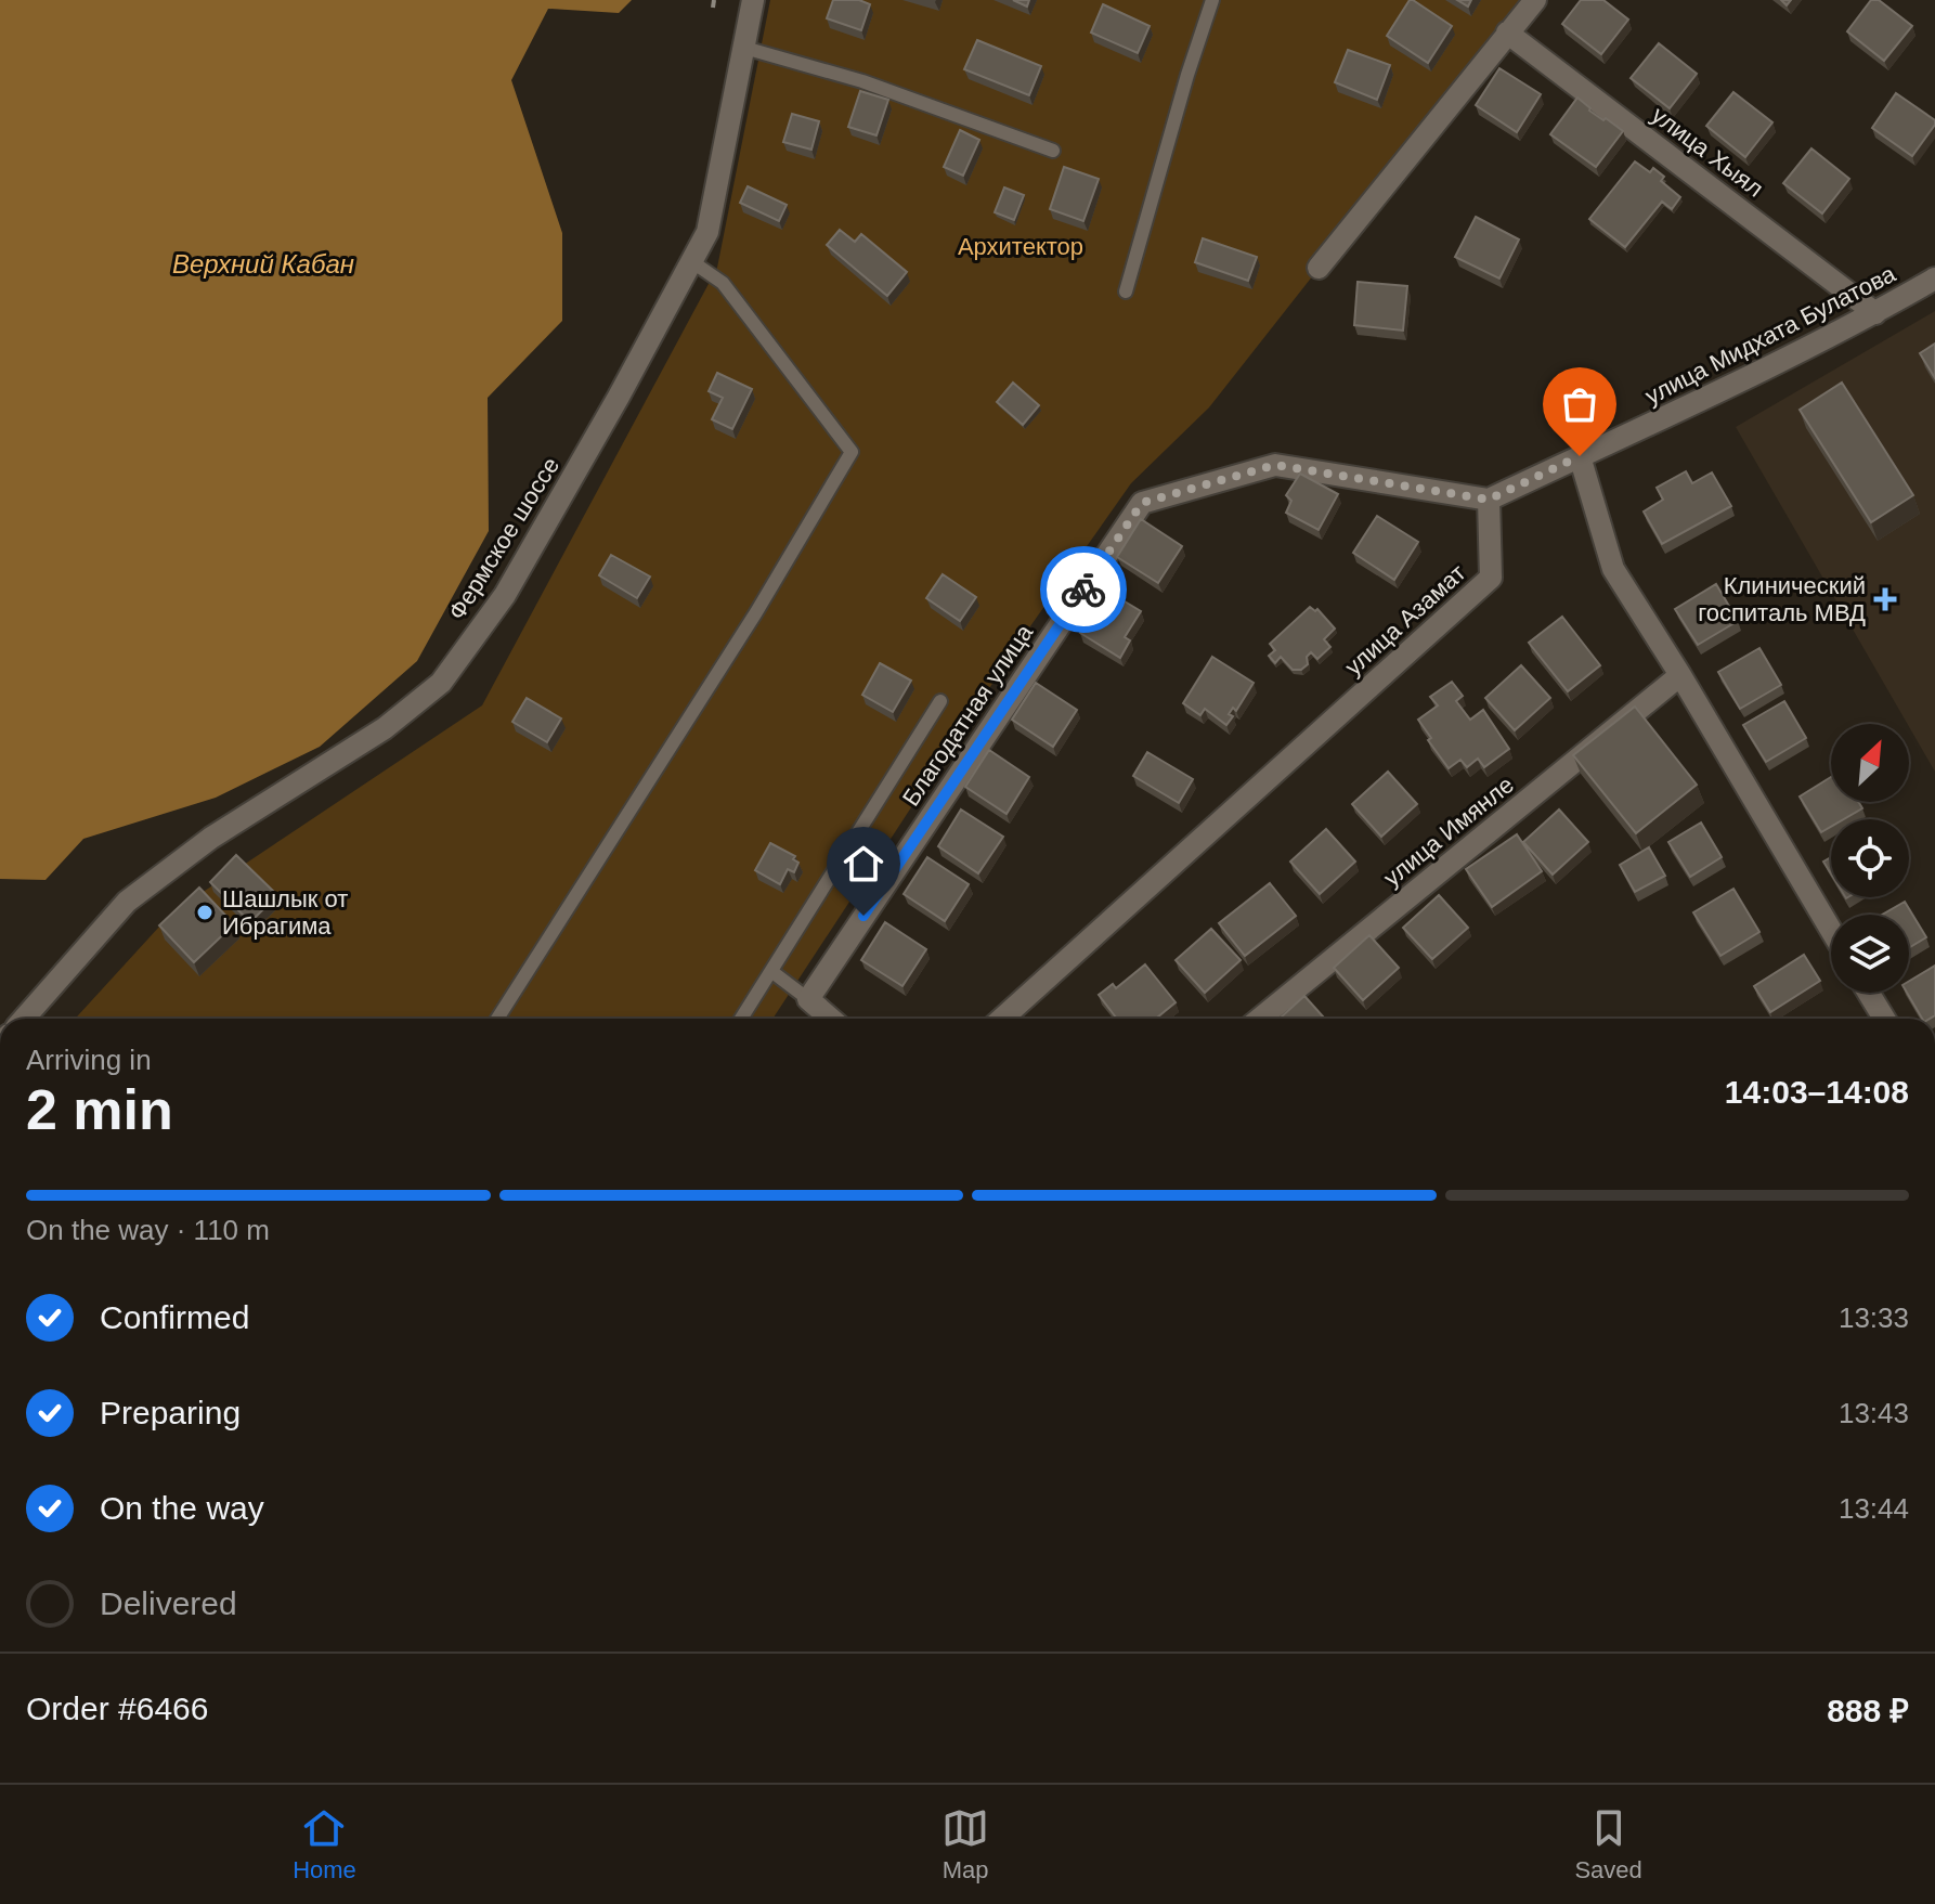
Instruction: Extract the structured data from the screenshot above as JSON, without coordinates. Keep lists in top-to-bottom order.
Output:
{
  "streets": {
    "street": [
      "улица Хыял",
      "улица Мидхата Булатова",
      "Фермское шоссе",
      "улица Азамат",
      "Благодатная улица",
      "улица Имянле"
    ]
  },
  "crossings": [
    ["улица Хыял", "улица Мидхата Булатова"],
    ["улица Азамат", "Благодатная улица"]
  ],
  "water": ["Верхний Кабан"],
  "parks": ["Архитектор"],
  "places": {
    "health": ["Клинический госпиталь МВД"],
    "other": ["Шашлык от Ибрагима"]
  },
  "north": "top right",
  "page": {
    "heading": ["2 min", "Arriving in", "14:03–14:08"],
    "panel": ["Order #6466", "888 ₽"],
    "bar": "On the way · 110 m",
    "list": [
      ["Confirmed", "13:33"],
      ["Preparing", "13:43"],
      ["On the way", "13:44"],
      "Delivered"
    ],
    "tabs": ["Home", "Map", "Saved"]
  }
}
